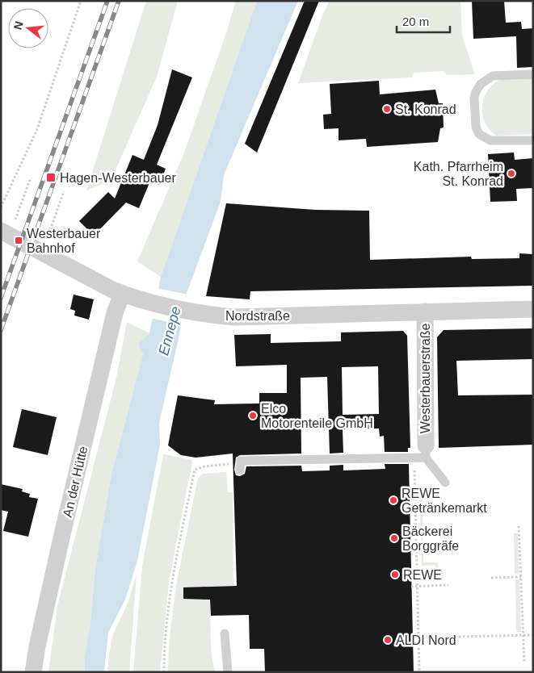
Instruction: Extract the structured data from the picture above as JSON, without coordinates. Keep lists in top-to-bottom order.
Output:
{
  "streets": {
    "street": ["Nordstraße", "Westerbauerstraße", "An der Hütte"]
  },
  "crossings": [
    ["Nordstraße", "Westerbauerstraße"],
    ["Nordstraße", "An der Hütte"]
  ],
  "water": ["Ennepe"],
  "places": {
    "other": [
      "St. Konrad",
      "Kath. Pfarrheim St. Konrad",
      "Elco Motorenteile GmbH",
      "REWE Getränkemarkt",
      "Bäckerei Borggräfe",
      "REWE",
      "ALDI Nord"
    ],
    "transit": ["Hagen-Westerbauer", "Westerbauer Bahnhof"]
  },
  "scale_bar": "20 m",
  "north": "left"
}
